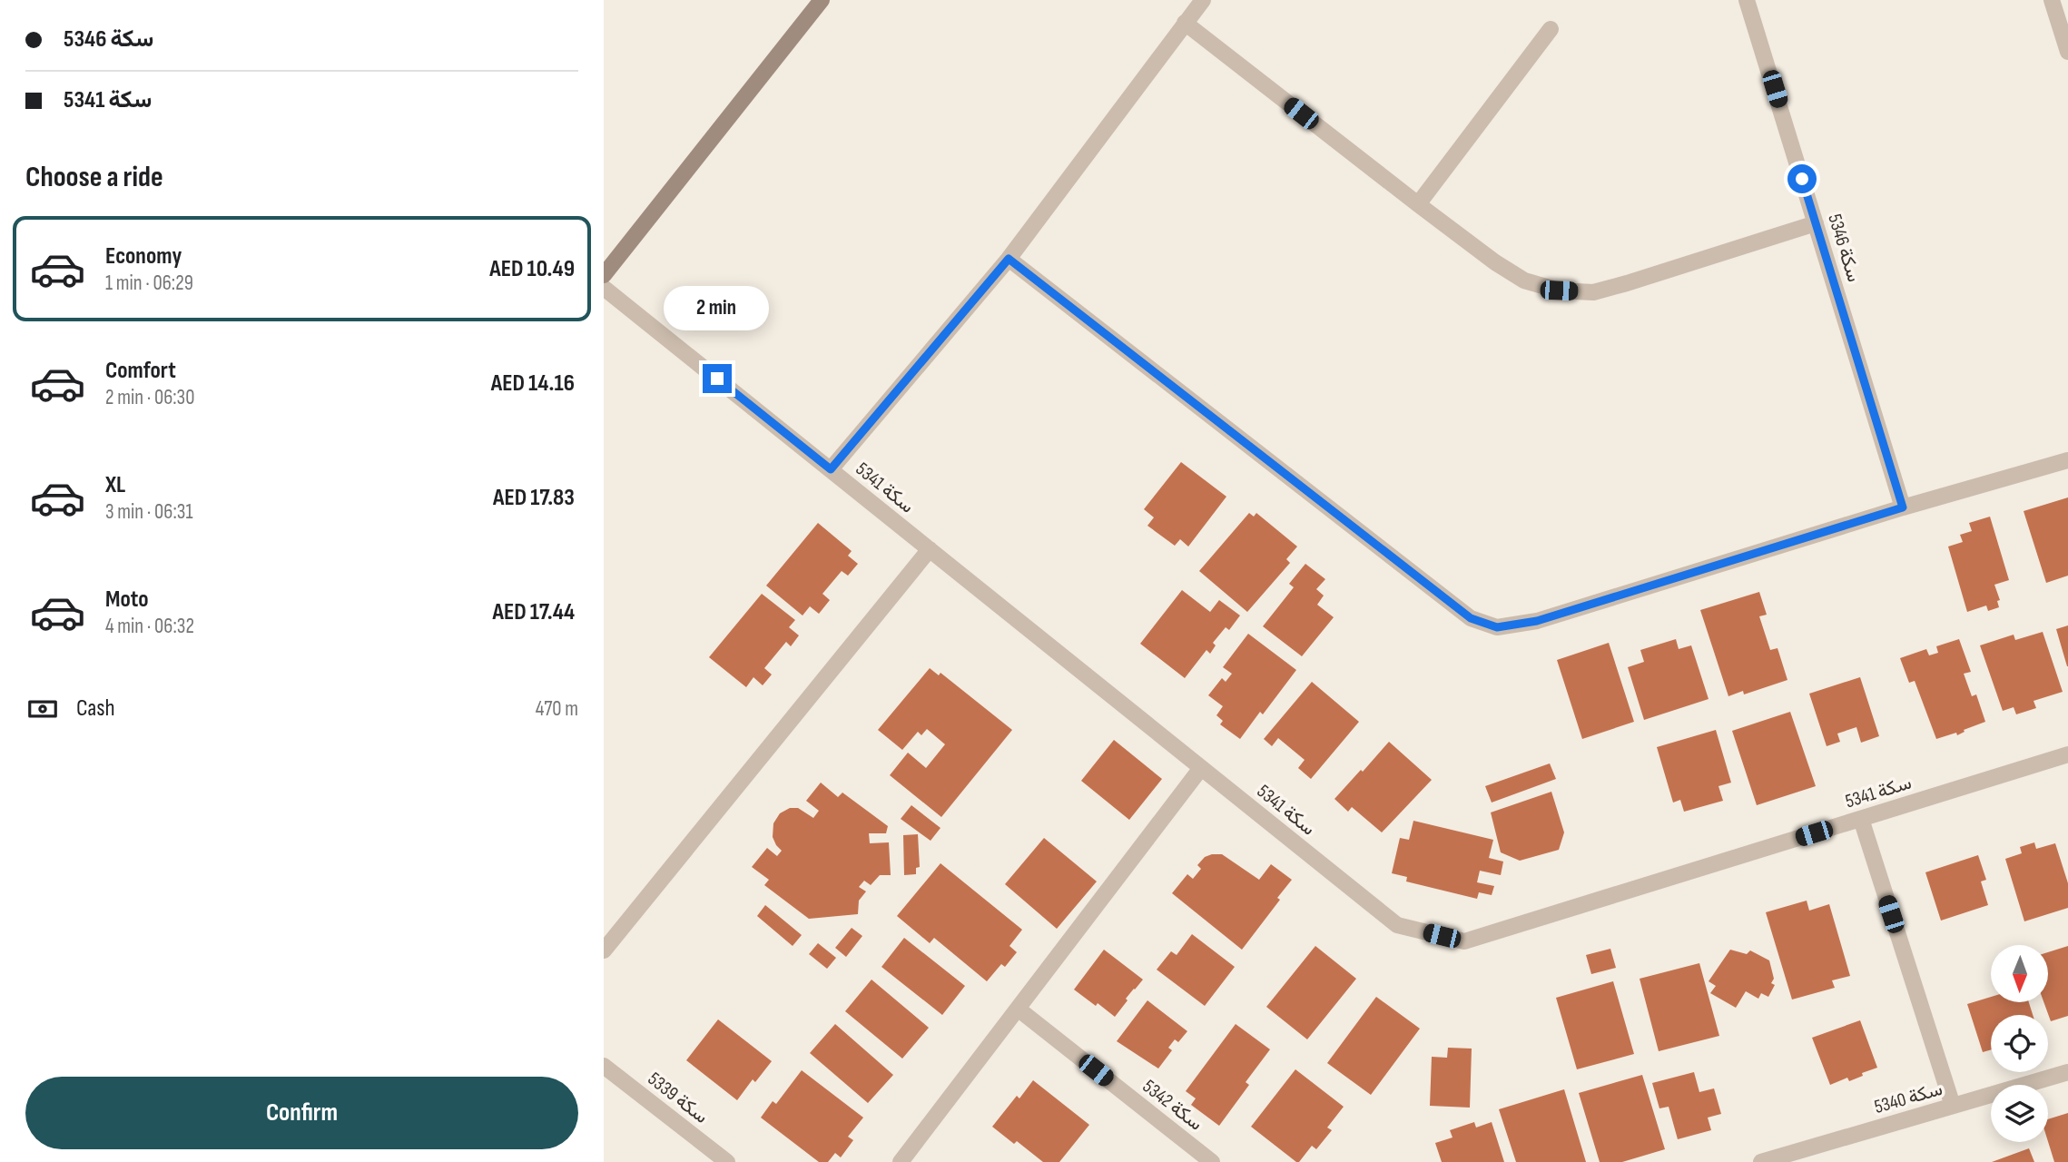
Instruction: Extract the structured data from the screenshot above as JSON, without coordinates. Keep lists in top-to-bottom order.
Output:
{
  "streets": {
    "street": [
      "سكة 5346",
      "سكة 5341",
      "سكة 5339",
      "سكة 5340",
      "سكة 5342"
    ]
  },
  "north": "bottom",
  "page": {
    "banner": ["سكة 5346", "سكة 5341"],
    "heading": "Choose a ride",
    "list": [
      {
        "name": "Economy",
        "note": "1 min · 06:29",
        "value": "AED 10.49"
      },
      {
        "name": "Comfort",
        "note": "2 min · 06:30",
        "value": "AED 14.16"
      },
      {
        "name": "XL",
        "note": "3 min · 06:31",
        "value": "AED 17.83"
      },
      {
        "name": "Moto",
        "note": "4 min · 06:32",
        "value": "AED 17.44"
      }
    ],
    "bubble": "2 min",
    "pay": ["Cash", "470 m"],
    "buttons": "Confirm"
  }
}
